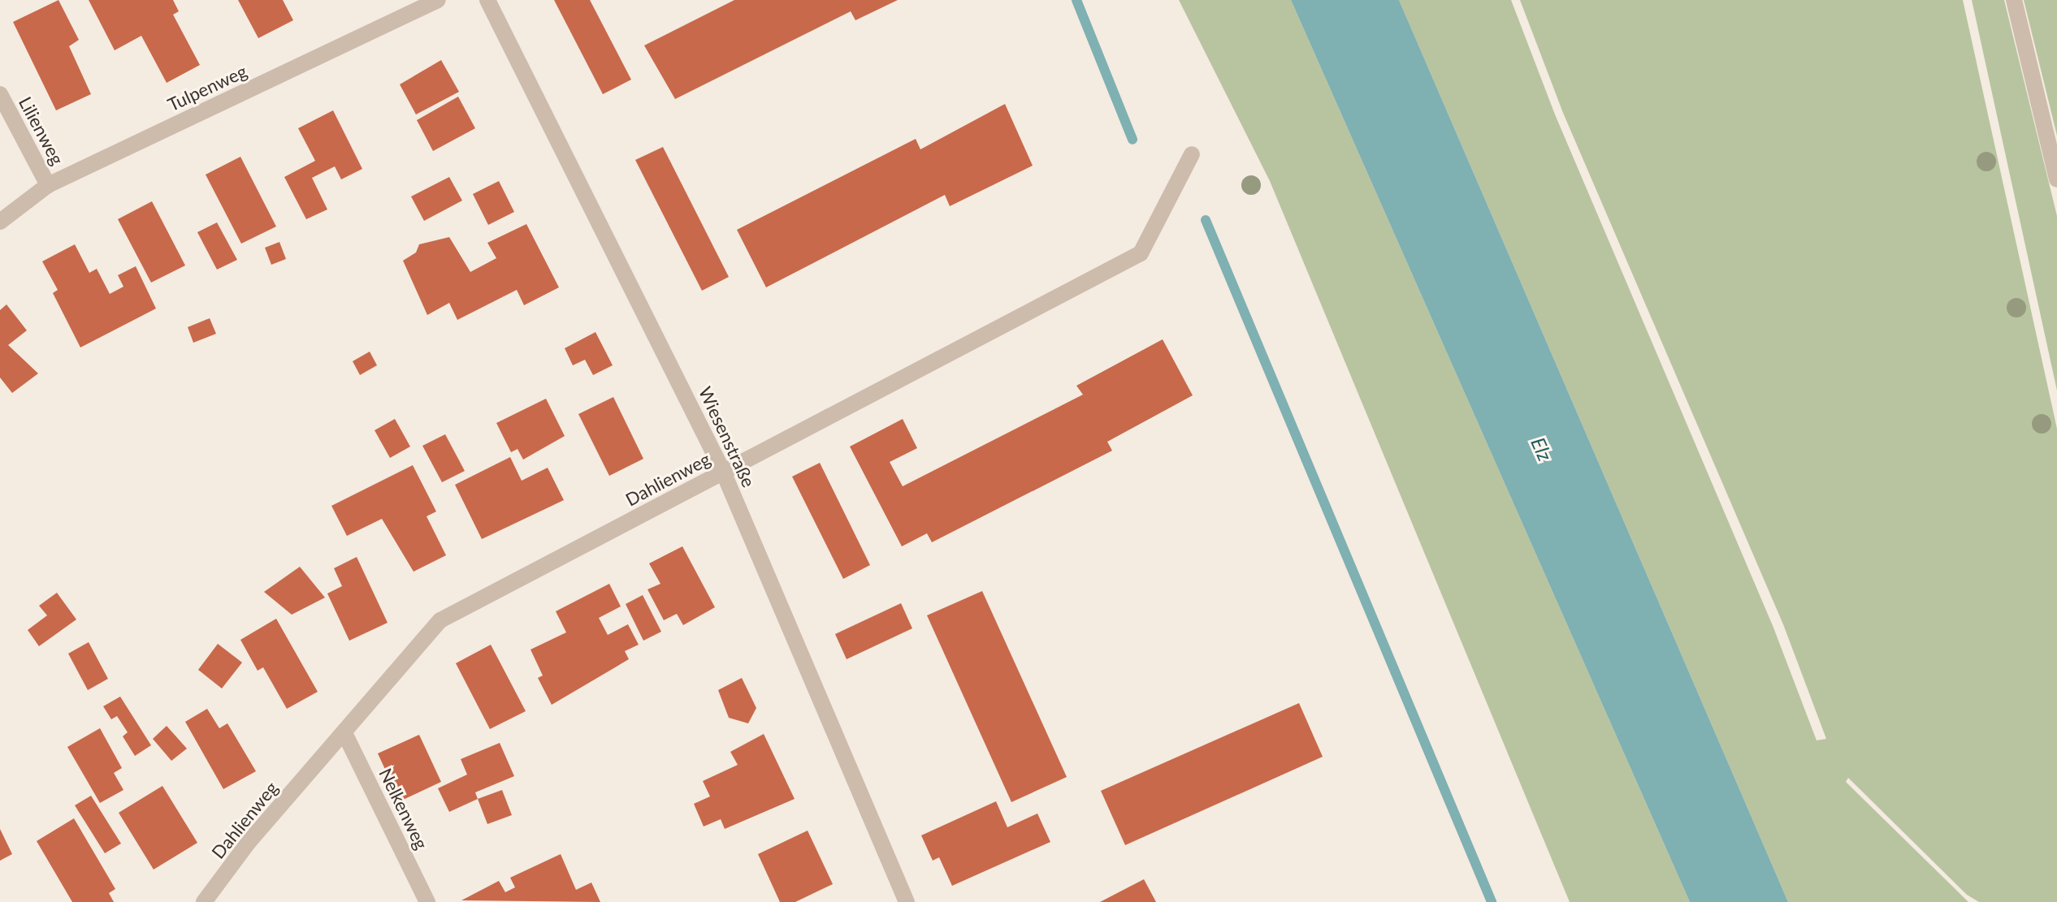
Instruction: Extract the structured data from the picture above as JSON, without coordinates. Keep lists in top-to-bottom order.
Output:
{
  "streets": {
    "street": [
      "Tulpenweg",
      "Lilienweg",
      "Wiesenstraße",
      "Dahlienweg",
      "Nelkenweg"
    ]
  },
  "crossings": [
    ["Tulpenweg", "Lilienweg"],
    ["Wiesenstraße", "Dahlienweg"],
    ["Dahlienweg", "Nelkenweg"]
  ],
  "water": ["Elz"]
}
